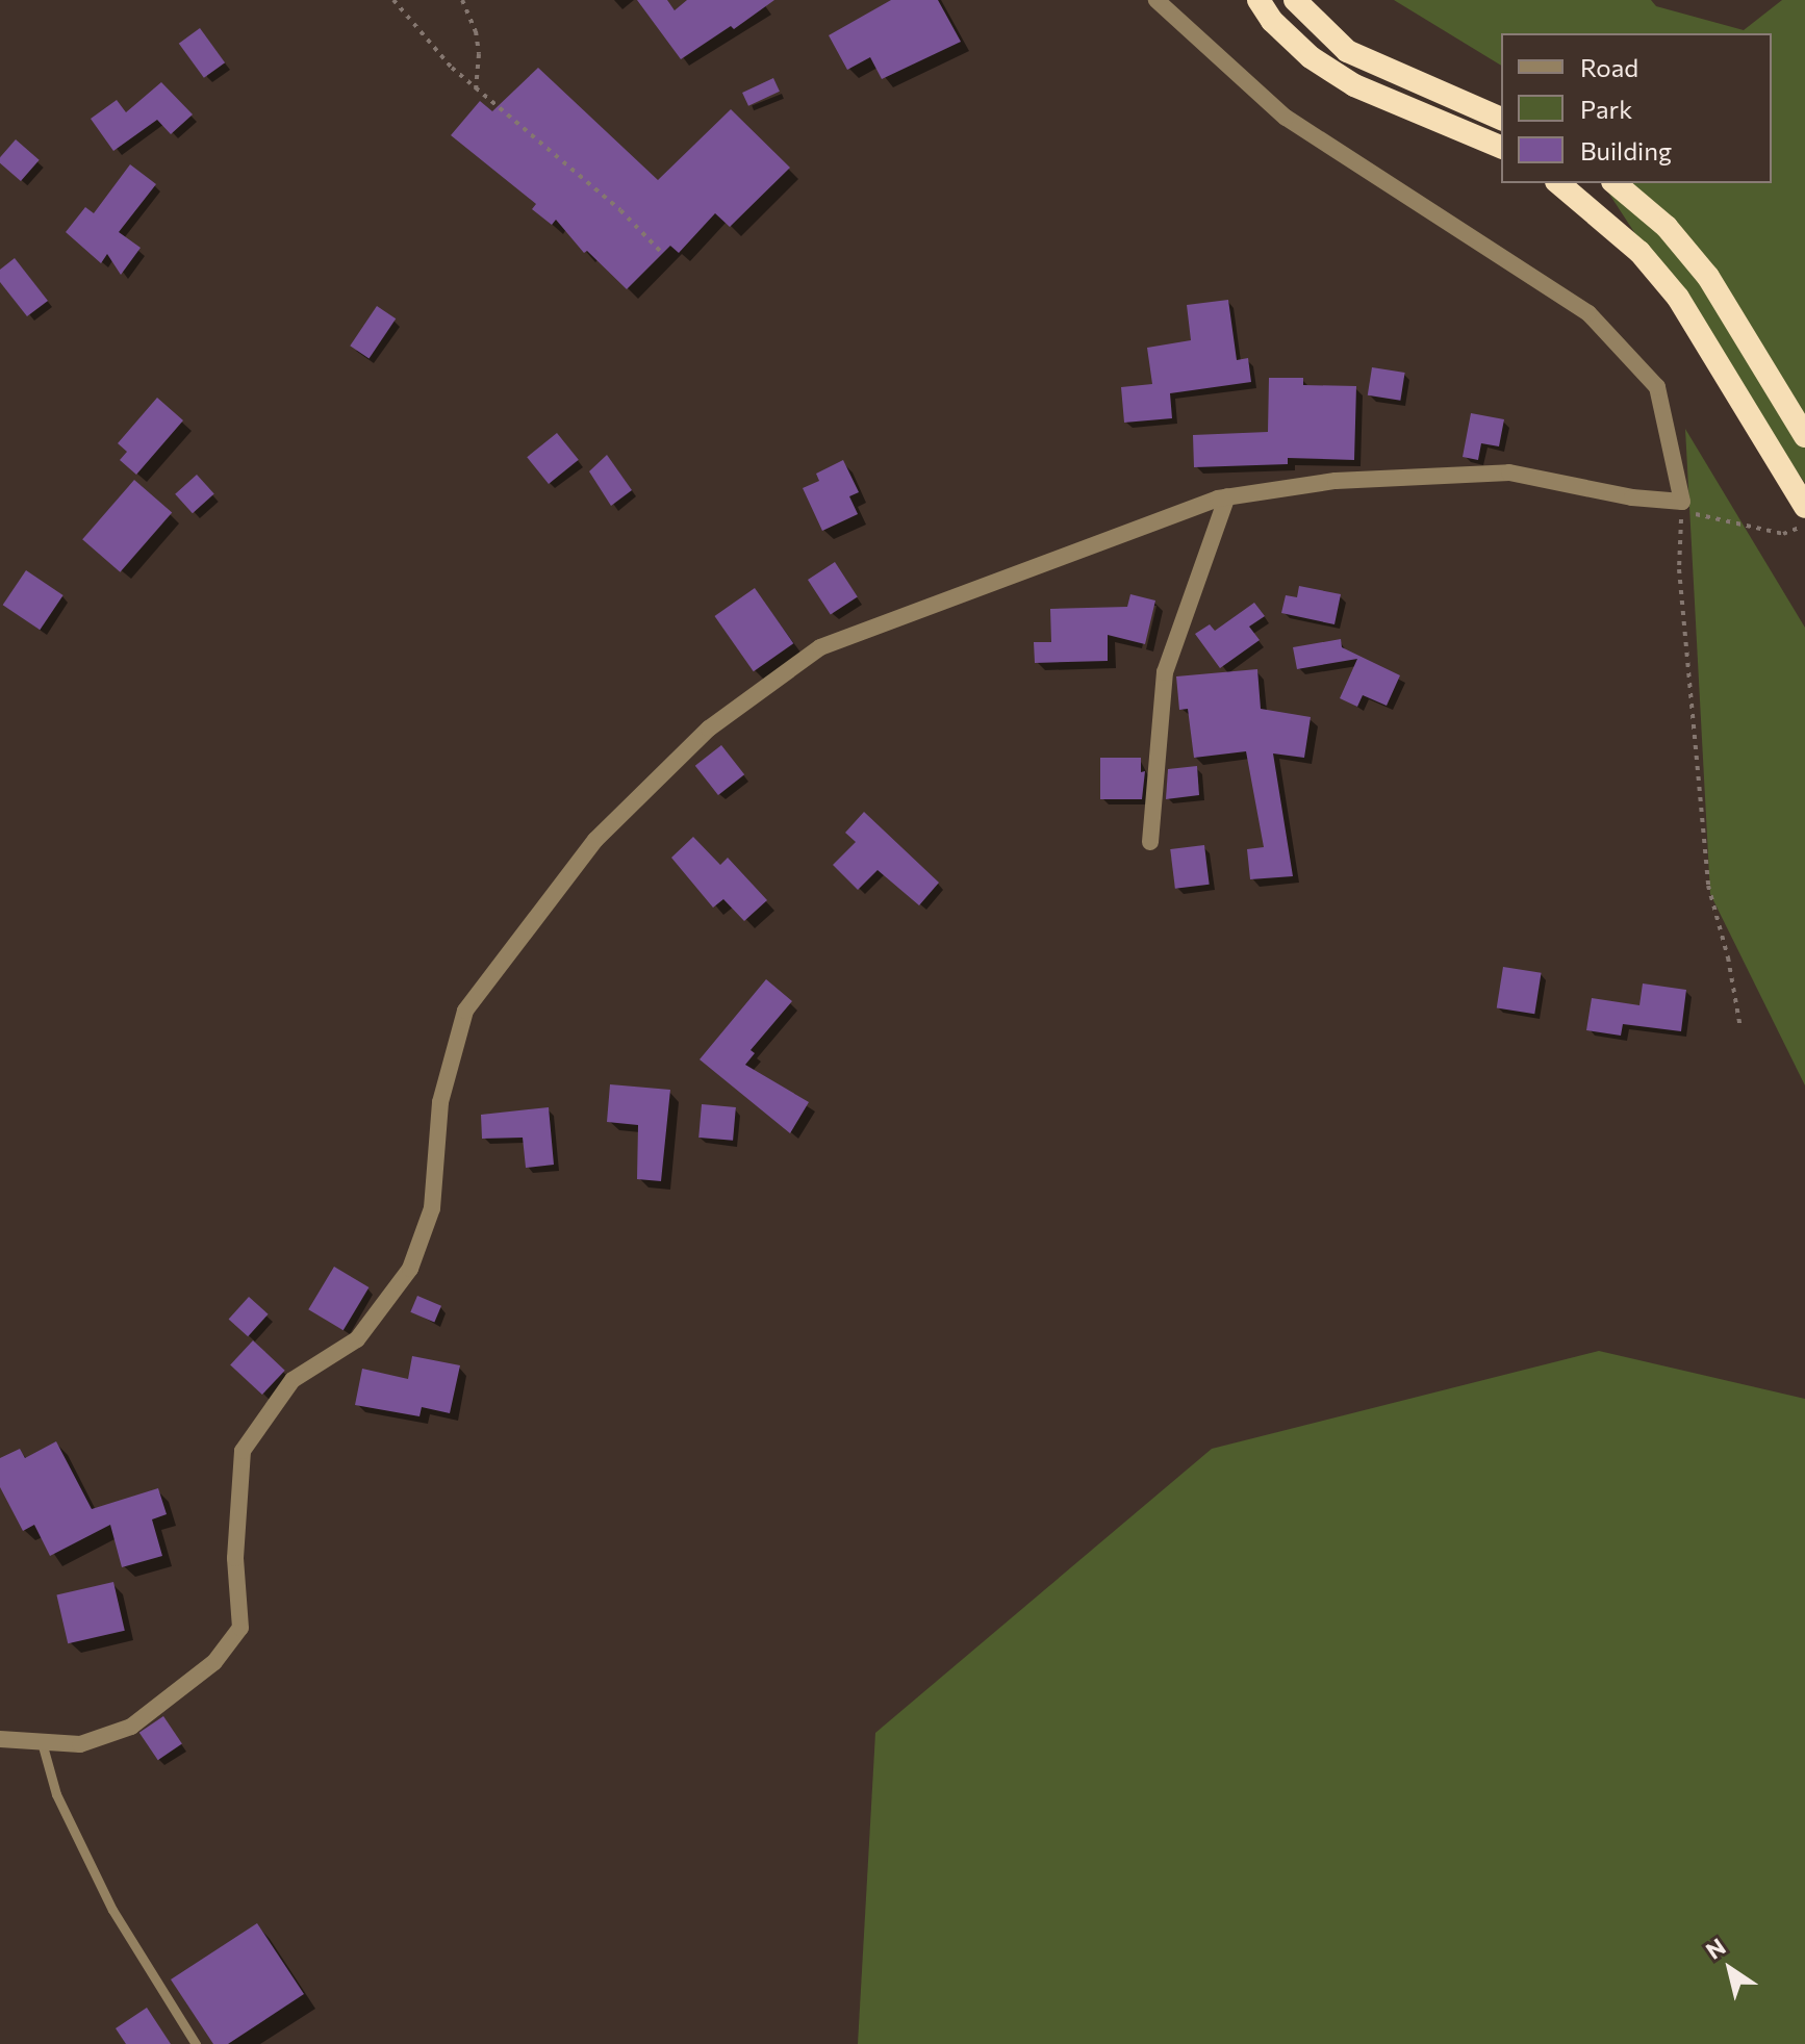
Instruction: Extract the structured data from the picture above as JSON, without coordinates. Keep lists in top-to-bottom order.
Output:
{
  "legend": ["Road", "Park", "Building"],
  "north": "top left"
}
